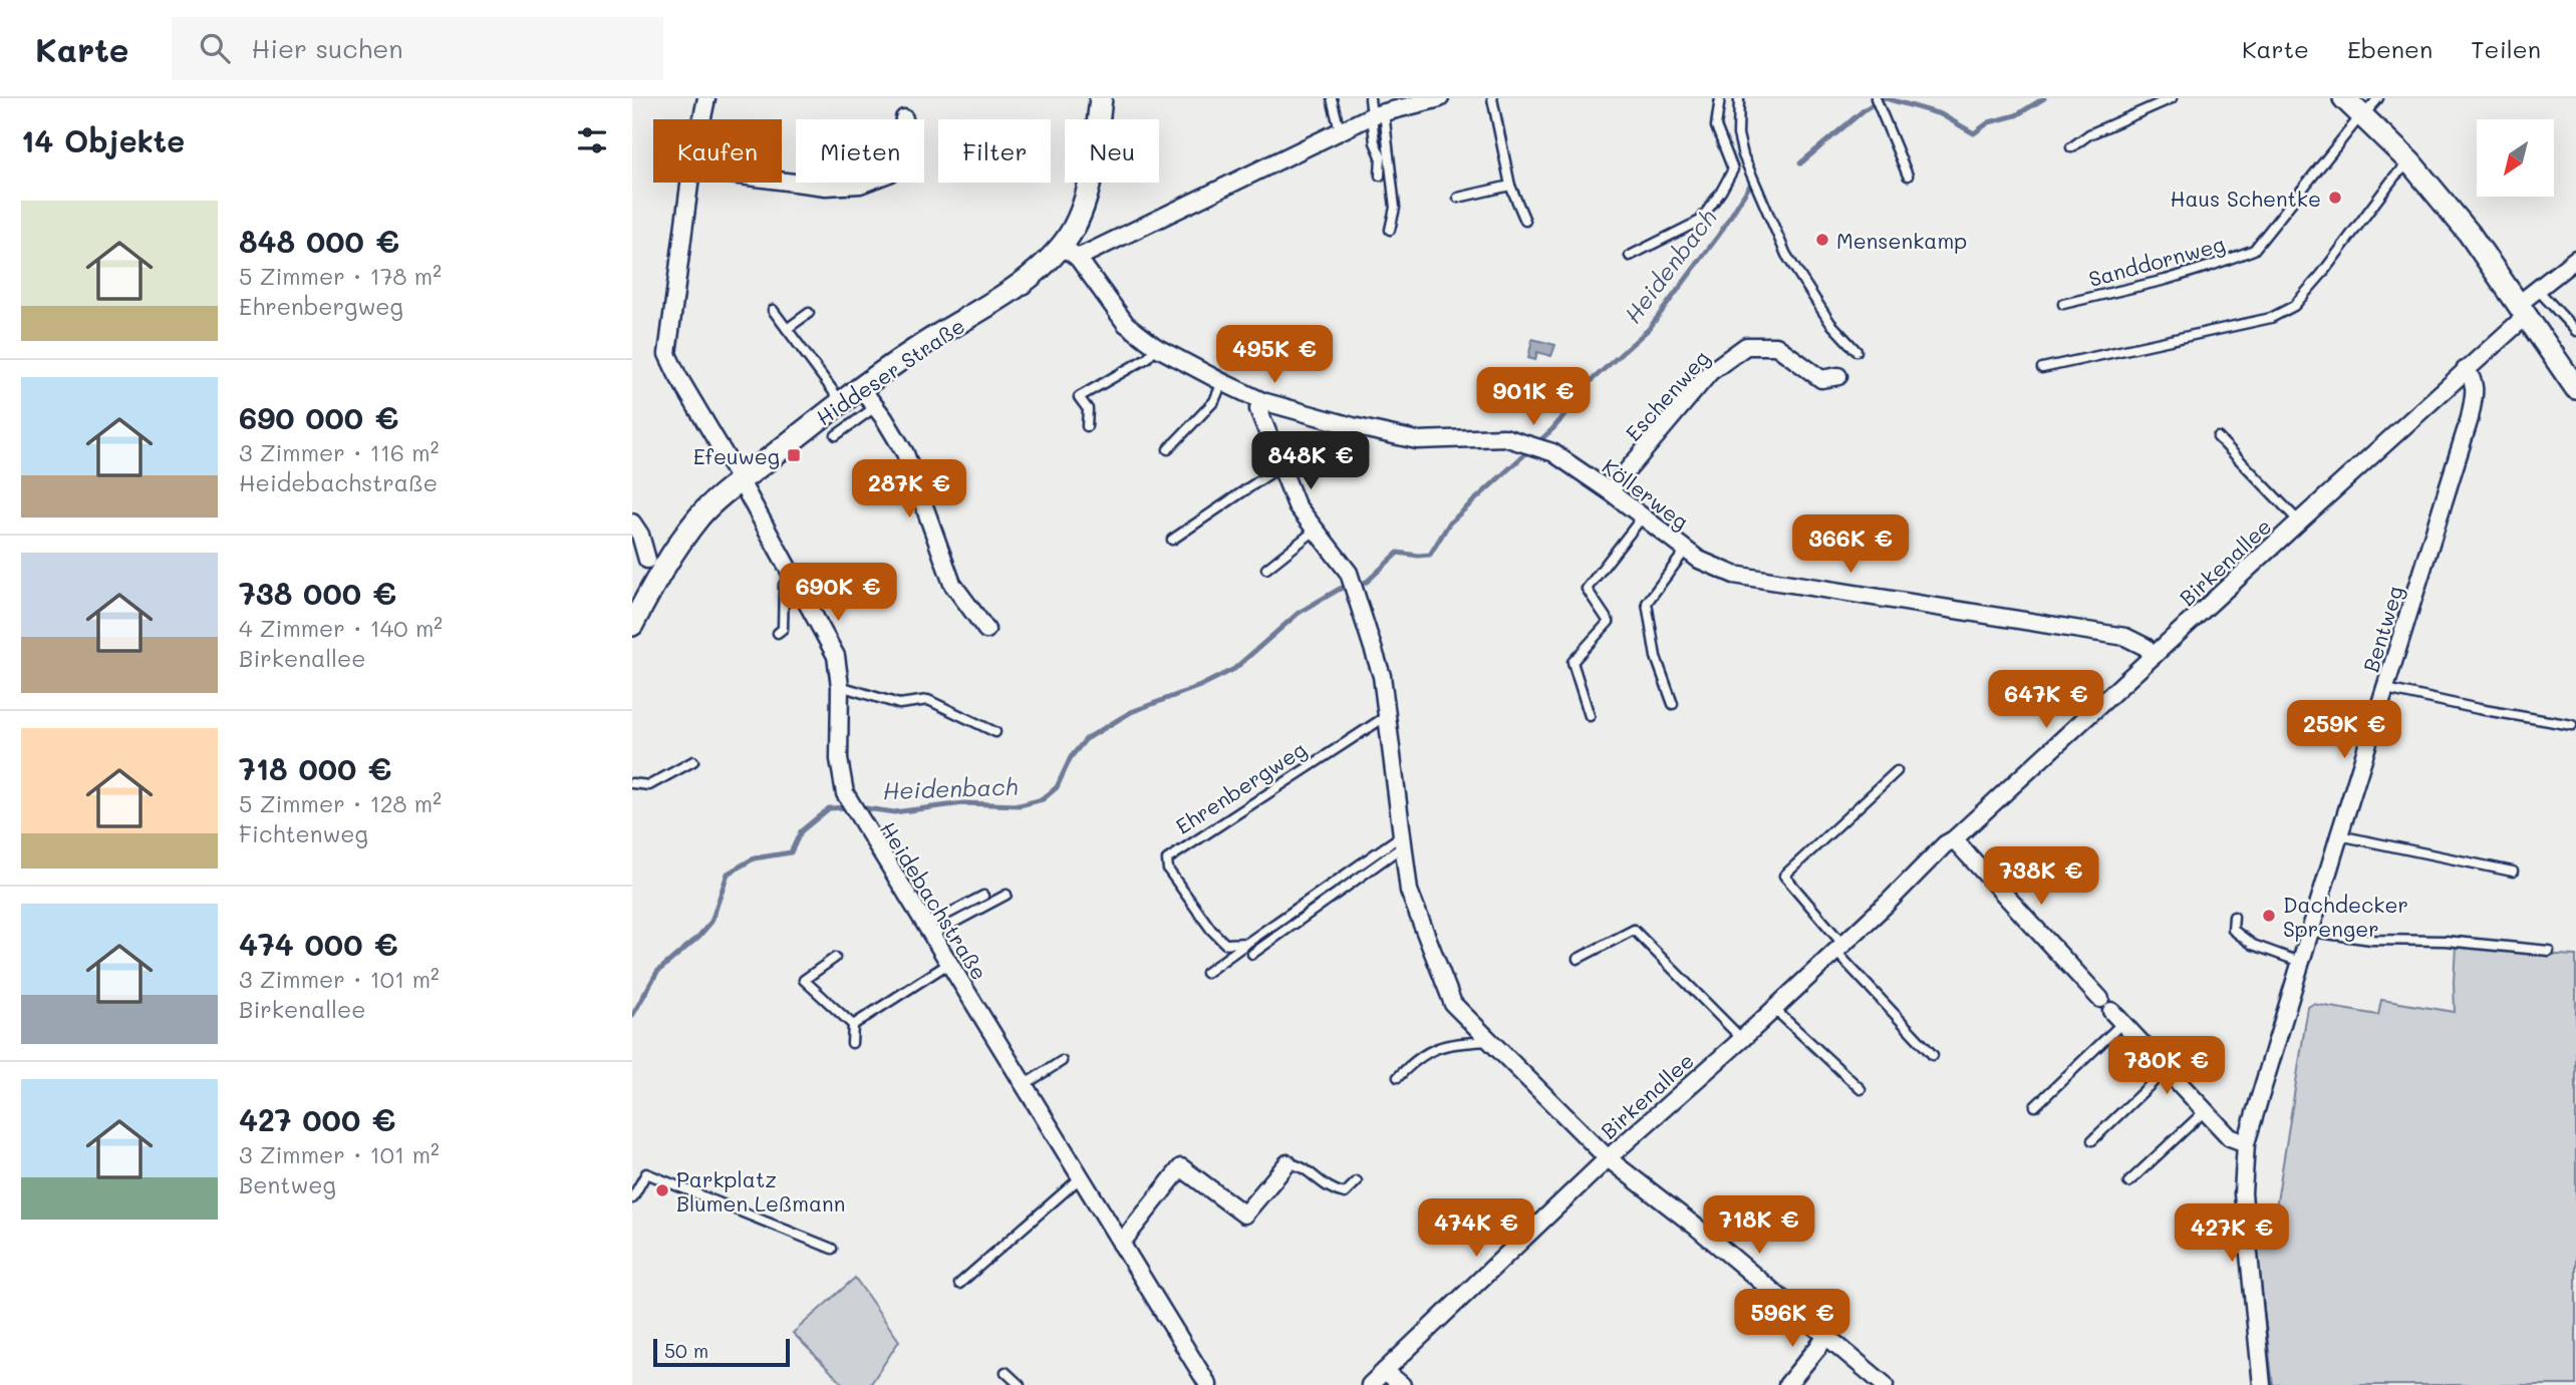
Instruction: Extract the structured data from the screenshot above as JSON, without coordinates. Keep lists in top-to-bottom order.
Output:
{
  "streets": {
    "main road": ["Hiddeser Straße"],
    "street": [
      "Eschenweg",
      "Köllerweg",
      "Birkenallee",
      "Bentweg",
      "Heidebachstraße"
    ],
    "lane": ["Sanddornweg", "Ehrenbergweg"]
  },
  "crossings": [
    ["Hiddeser Straße", "Köllerweg"],
    ["Hiddeser Straße", "Heidebachstraße"],
    ["Eschenweg", "Köllerweg"],
    ["Köllerweg", "Birkenallee"],
    ["Birkenallee", "Bentweg"]
  ],
  "water": ["Heidenbach"],
  "places": {
    "other": [
      "Haus Schentke",
      "Mensenkamp",
      "Dachdecker Sprenger",
      "Parkplatz Blumen Leßmann"
    ],
    "transit": ["Efeuweg"]
  },
  "scale_bar": "50 m",
  "north": "bottom left",
  "page": {
    "header": "Karte",
    "search": "Hier suchen",
    "nav": ["Karte", "Ebenen", "Teilen"],
    "heading": "14 Objekte",
    "chip": [
      "Kaufen",
      "Mieten",
      "Filter",
      "Neu"
    ],
    "list": [
      {
        "name": "848 000 €",
        "note": "5 Zimmer · 178 m² · Ehrenbergweg"
      },
      {
        "name": "690 000 €",
        "note": "3 Zimmer · 116 m² · Heidebachstraße"
      },
      {
        "name": "738 000 €",
        "note": "4 Zimmer · 140 m² · Birkenallee"
      },
      {
        "name": "718 000 €",
        "note": "5 Zimmer · 128 m² · Fichtenweg"
      },
      {
        "name": "474 000 €",
        "note": "3 Zimmer · 101 m² · Birkenallee"
      },
      {
        "name": "427 000 €",
        "note": "3 Zimmer · 101 m² · Bentweg"
      }
    ],
    "price": [
      "495K €",
      "901K €",
      "848K €",
      "287K €",
      "366K €",
      "690K €",
      "647K €",
      "259K €",
      "738K €",
      "780K €",
      "718K €",
      "474K €",
      "427K €",
      "596K €"
    ],
    "scale": "50 m"
  }
}
